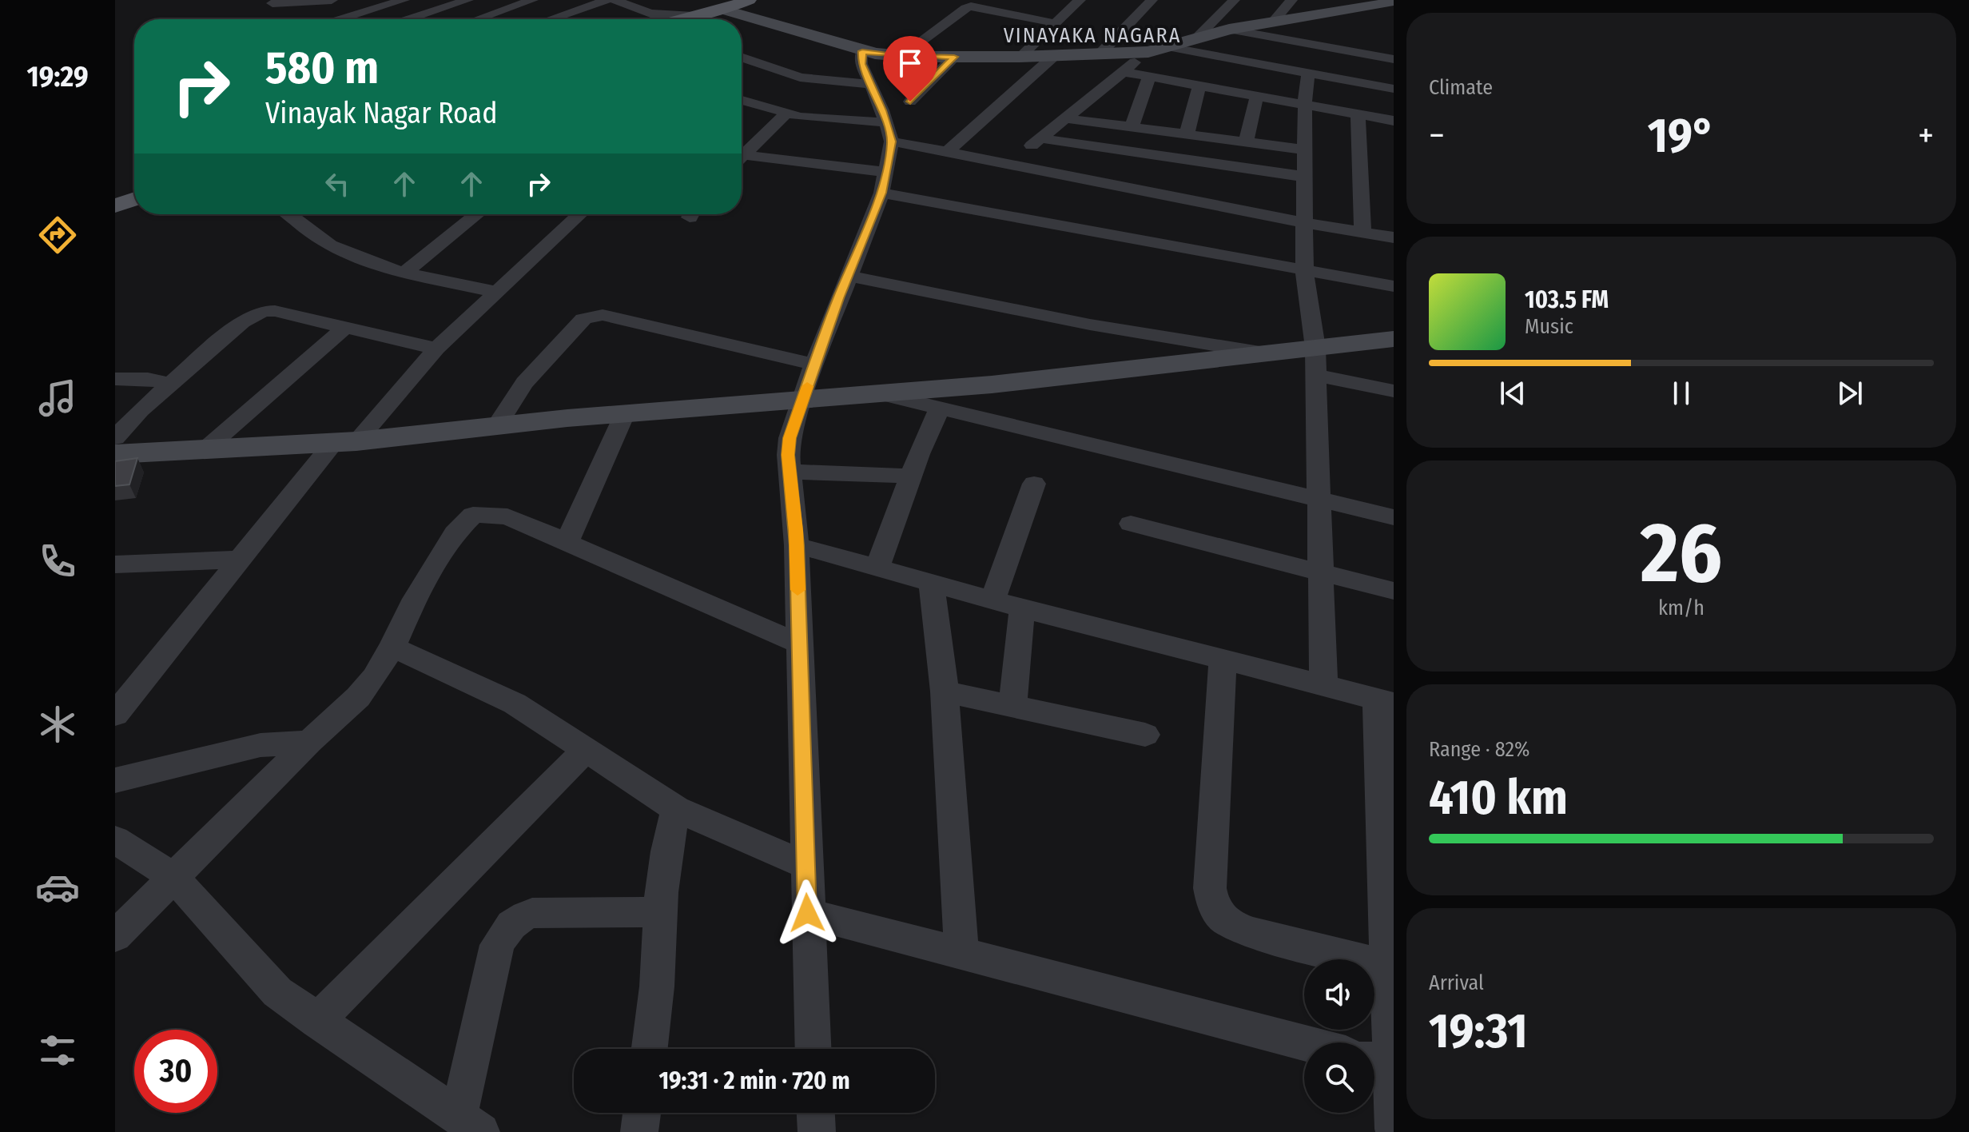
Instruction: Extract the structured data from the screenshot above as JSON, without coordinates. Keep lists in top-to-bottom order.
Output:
{
  "districts": ["VINAYAKA NAGARA"],
  "page": {
    "tabs": "19:29",
    "tile": [
      "Climate",
      ["26", "km/h"],
      ["Range · 82%", "410 km"],
      ["Arrival", "19:31"]
    ],
    "turn": ["580 m", "Vinayak Nagar Road"],
    "heat": ["−", "19°", "+"],
    "song": ["103.5 FM", "Music"],
    "limit": "30",
    "trip": "19:31 · 2 min · 720 m"
  }
}
